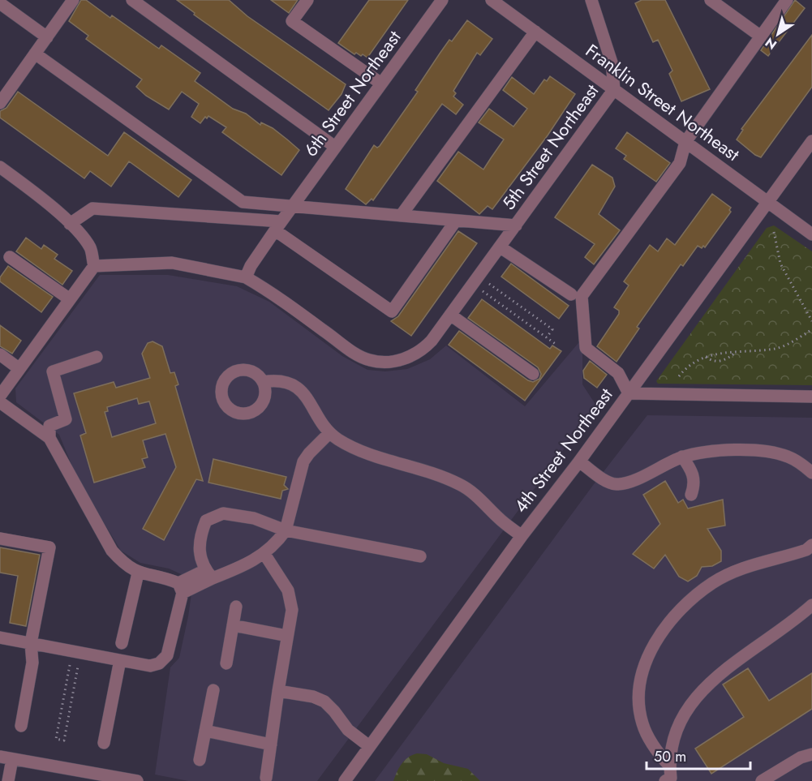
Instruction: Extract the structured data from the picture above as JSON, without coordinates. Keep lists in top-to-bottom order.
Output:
{
  "streets": {
    "street": [
      "6th Street Northeast",
      "Franklin Street Northeast",
      "5th Street Northeast",
      "4th Street Northeast"
    ]
  },
  "crossings": [
    ["6th Street Northeast", "5th Street Northeast"],
    ["Franklin Street Northeast", "5th Street Northeast"],
    ["Franklin Street Northeast", "4th Street Northeast"]
  ],
  "scale_bar": "50 m",
  "north": "bottom left"
}
